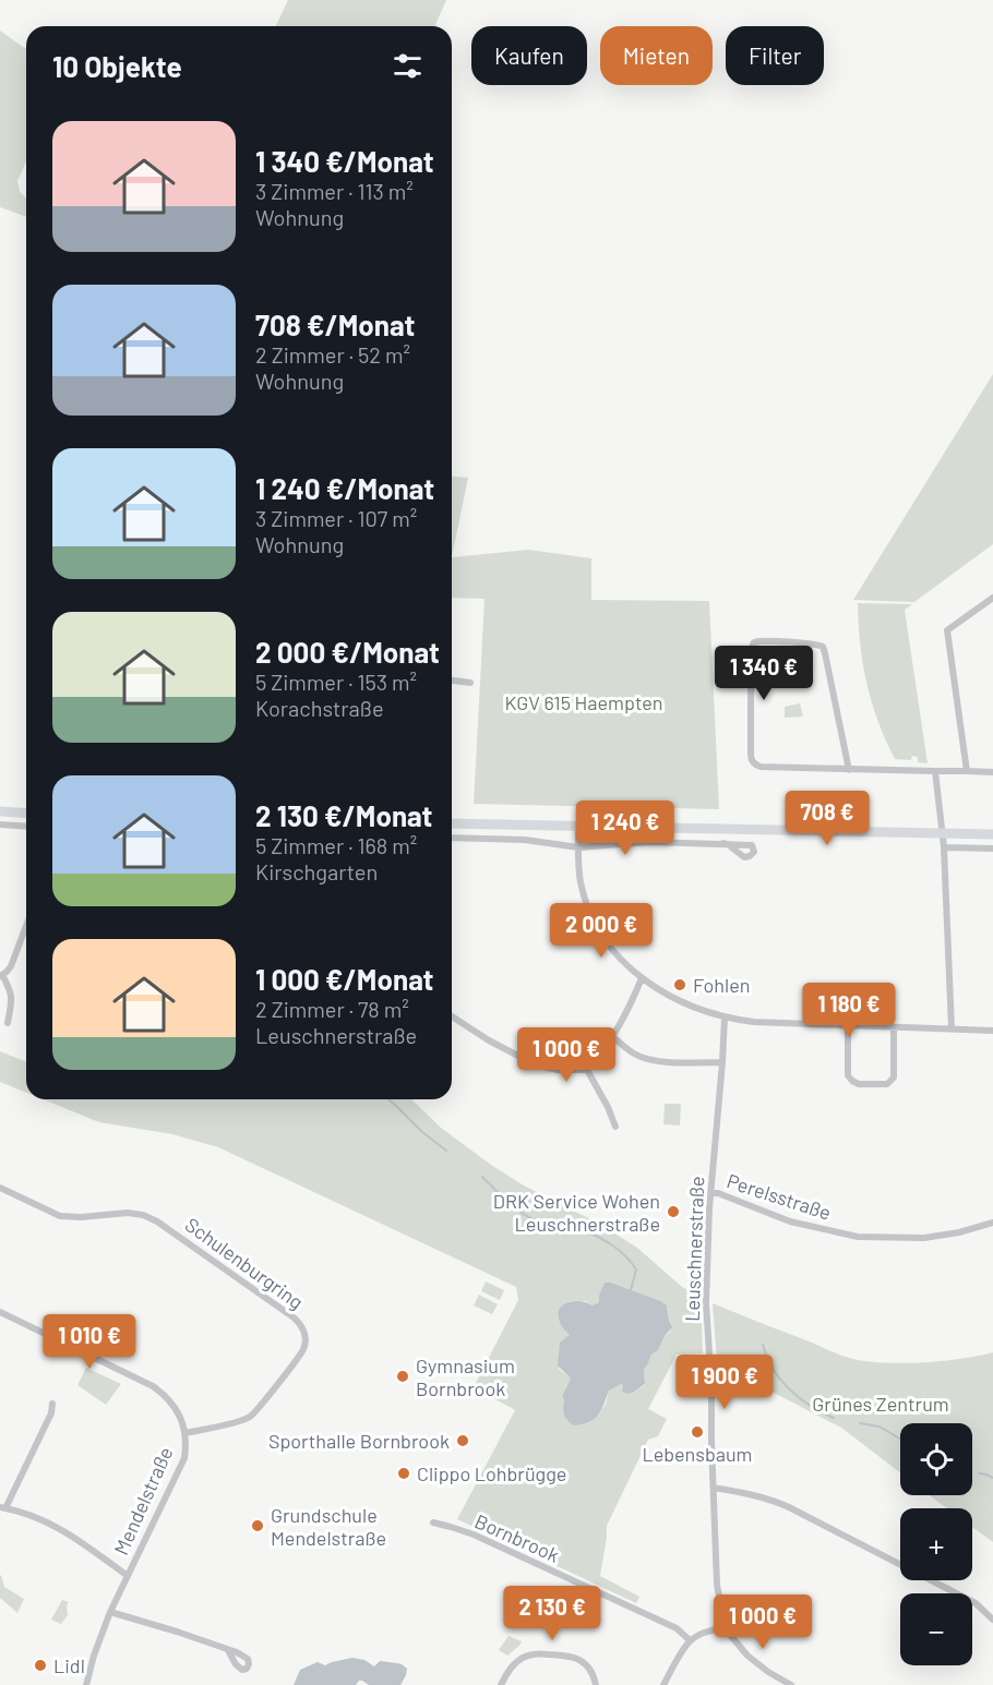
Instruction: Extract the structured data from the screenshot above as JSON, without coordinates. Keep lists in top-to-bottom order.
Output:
{
  "streets": {
    "street": [
      "Perelsstraße",
      "Leuschnerstraße",
      "Schulenburgring",
      "Mendelstraße",
      "Bornbrook"
    ]
  },
  "crossings": [
    ["Perelsstraße", "Leuschnerstraße"],
    ["Schulenburgring", "Mendelstraße"]
  ],
  "parks": ["KGV 615 Haempten", "Grünes Zentrum"],
  "places": [
    "Fohlen",
    "DRK Service Wohen Leuschnerstraße",
    "Gymnasium Bornbrook",
    "Lebensbaum",
    "Sporthalle Bornbrook",
    "Clippo Lohbrügge",
    "Grundschule Mendelstraße",
    "Lidl"
  ],
  "page": {
    "chip": ["Kaufen", "Mieten", "Filter"],
    "heading": "10 Objekte",
    "list": [
      {
        "name": "1 340 €/Monat",
        "note": "3 Zimmer · 113 m² · Wohnung"
      },
      {
        "name": "708 €/Monat",
        "note": "2 Zimmer · 52 m² · Wohnung"
      },
      {
        "name": "1 240 €/Monat",
        "note": "3 Zimmer · 107 m² · Wohnung"
      },
      {
        "name": "2 000 €/Monat",
        "note": "5 Zimmer · 153 m² · Korachstraße"
      },
      {
        "name": "2 130 €/Monat",
        "note": "5 Zimmer · 168 m² · Kirschgarten"
      },
      {
        "name": "1 000 €/Monat",
        "note": "2 Zimmer · 78 m² · Leuschnerstraße"
      }
    ],
    "price": [
      "1 340 €",
      "708 €",
      "1 240 €",
      "2 000 €",
      "1 180 €",
      "1 000 €",
      "1 010 €",
      "1 900 €",
      "2 130 €",
      "1 000 €"
    ],
    "map_buttons": ["+", "−"]
  }
}
